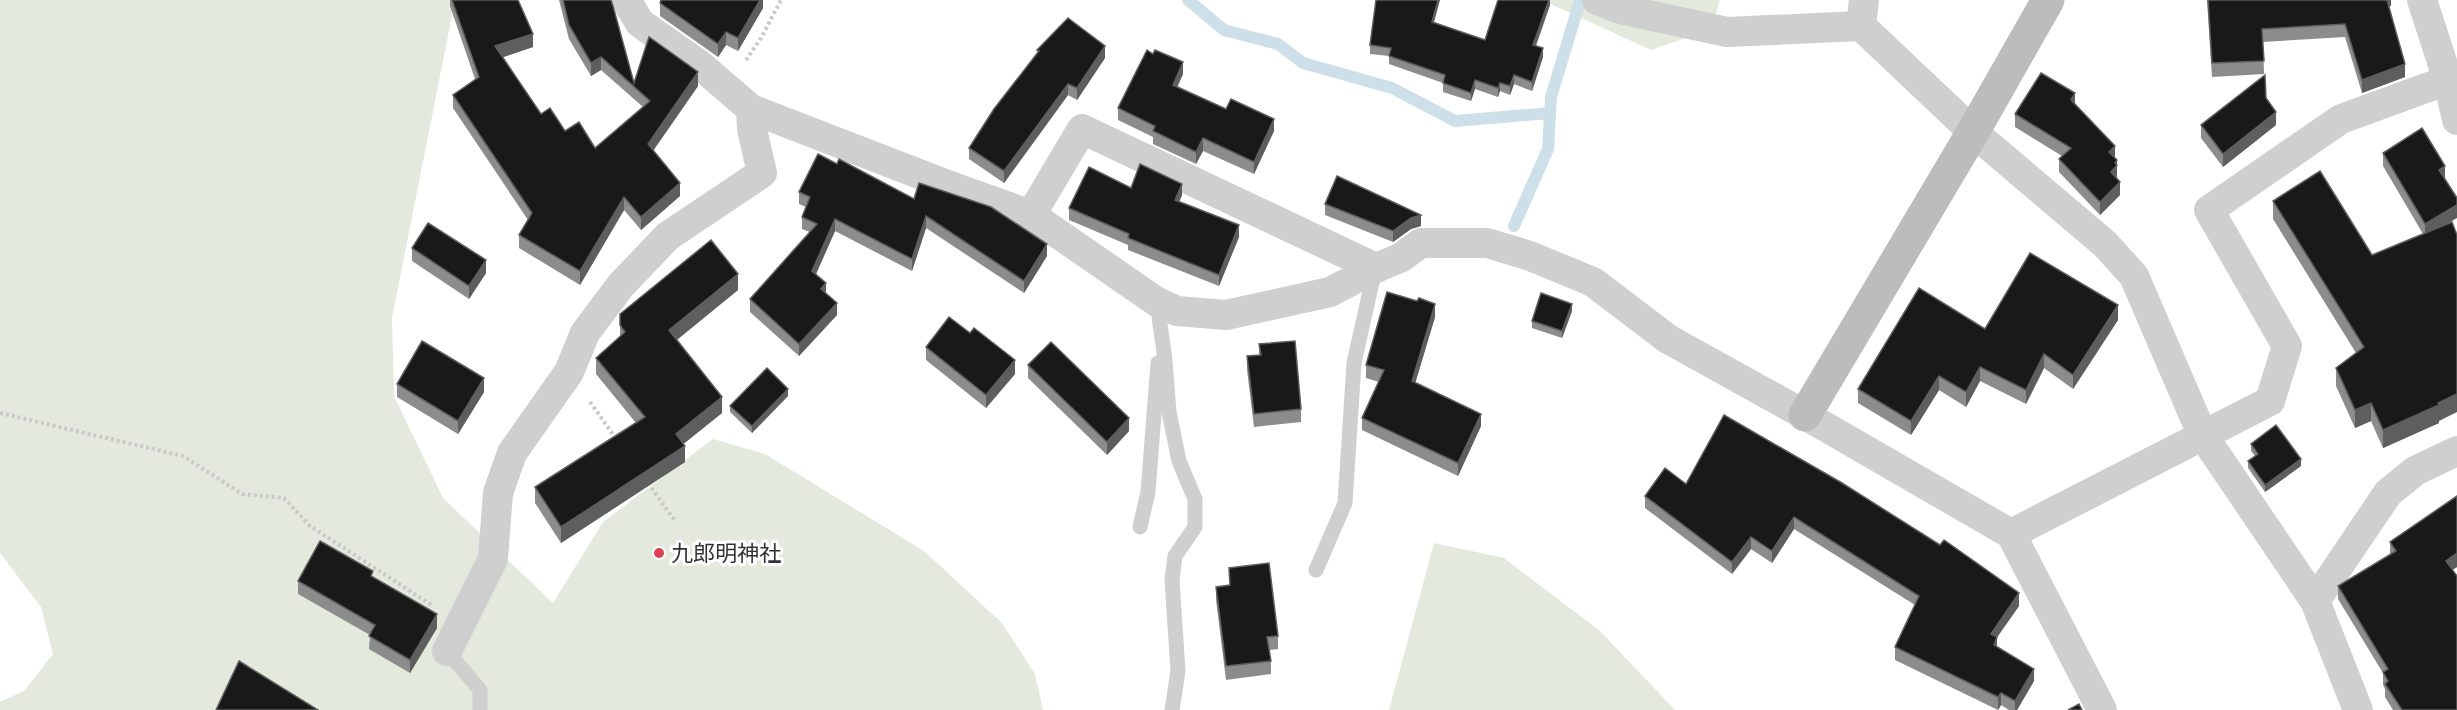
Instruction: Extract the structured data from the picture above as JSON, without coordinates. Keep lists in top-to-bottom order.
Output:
{
  "places": ["九郎明神社"]
}
